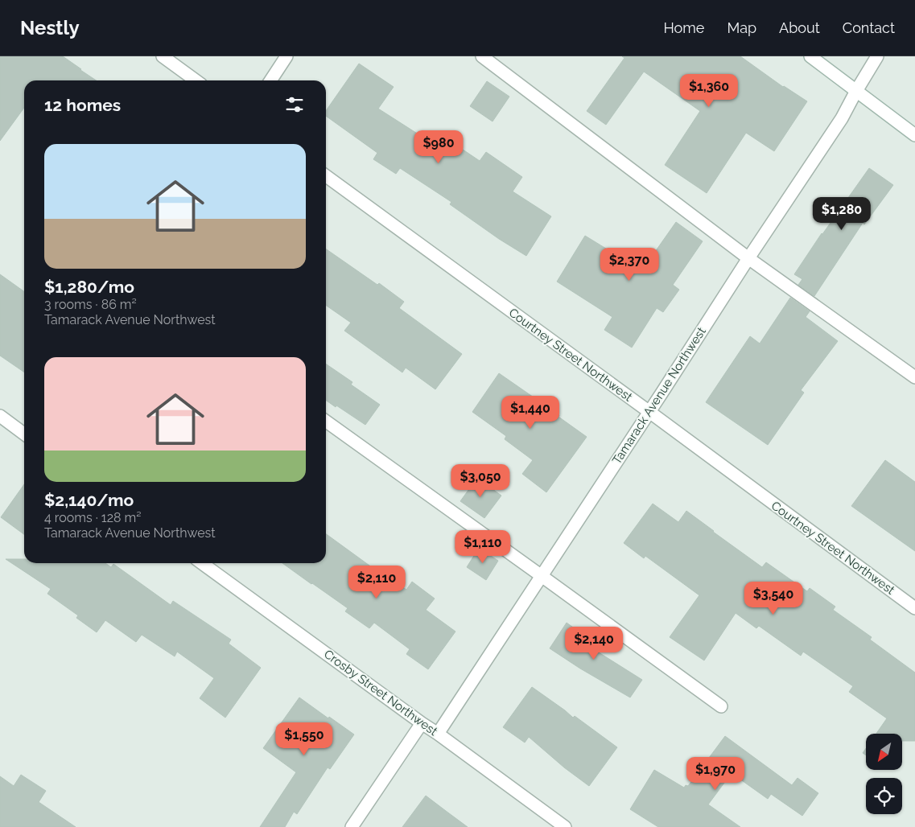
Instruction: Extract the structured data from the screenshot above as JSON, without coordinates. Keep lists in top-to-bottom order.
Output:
{
  "streets": {
    "street": ["Courtney Street Northwest", "Tamarack Avenue Northwest", "Crosby Street Northwest"]
  },
  "crossings": [
    ["Courtney Street Northwest", "Tamarack Avenue Northwest"],
    ["Tamarack Avenue Northwest", "Crosby Street Northwest"]
  ],
  "north": "bottom left",
  "page": {
    "header": "Nestly",
    "nav": [
      "Home",
      "Map",
      "About",
      "Contact"
    ],
    "price": [
      "$1,360",
      "$980",
      "$1,280",
      "$2,370",
      "$1,440",
      "$3,050",
      "$1,110",
      "$2,110",
      "$3,540",
      "$2,140",
      "$1,550",
      "$1,970"
    ],
    "heading": "12 homes",
    "list": [
      {
        "name": "$1,280/mo",
        "note": "3 rooms · 86 m² · Tamarack Avenue Northwest"
      },
      {
        "name": "$2,140/mo",
        "note": "4 rooms · 128 m² · Tamarack Avenue Northwest"
      }
    ]
  }
}
